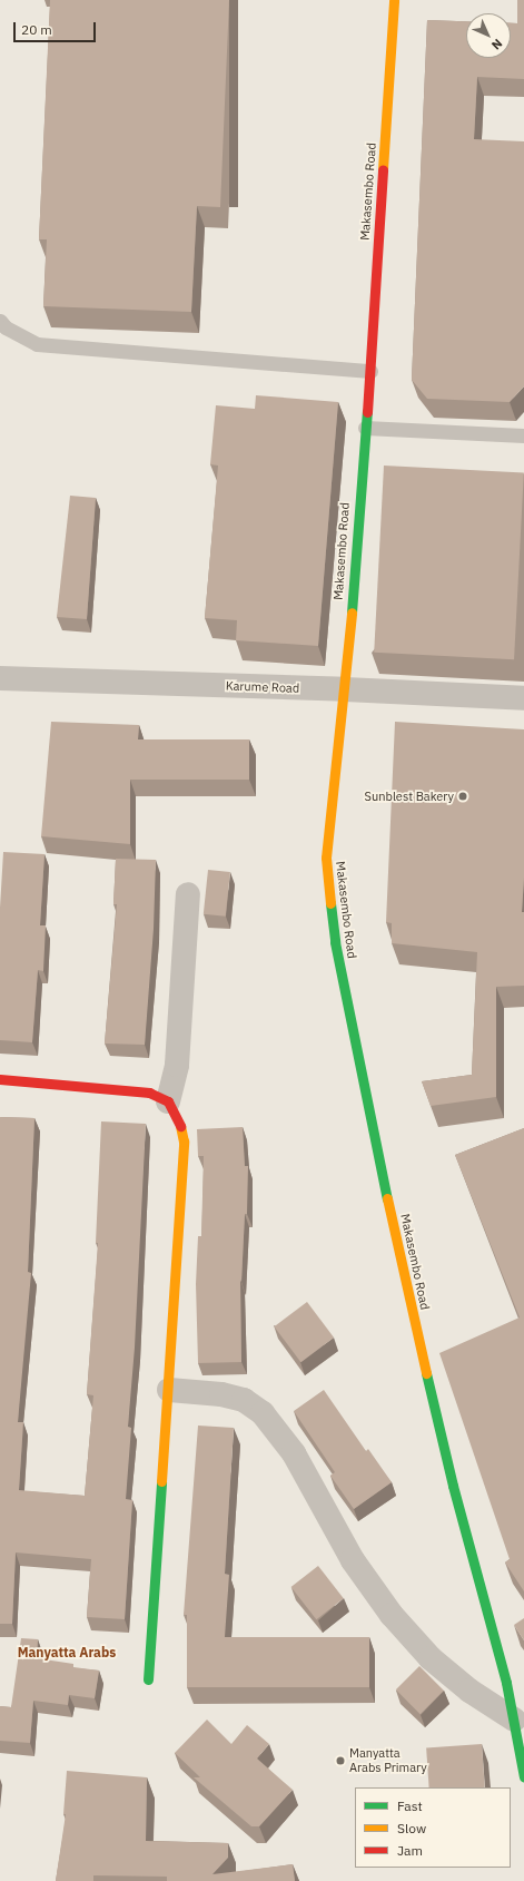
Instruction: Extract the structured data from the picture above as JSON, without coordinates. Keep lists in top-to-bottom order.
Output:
{
  "streets": {
    "street": ["Makasembo Road", "Karume Road"]
  },
  "crossings": [
    ["Makasembo Road", "Karume Road"]
  ],
  "districts": ["Manyatta Arabs"],
  "places": ["Sunblest Bakery", "Manyatta Arabs Primary"],
  "legend": ["Fast", "Slow", "Jam"],
  "scale_bar": "20 m",
  "north": "bottom right"
}
